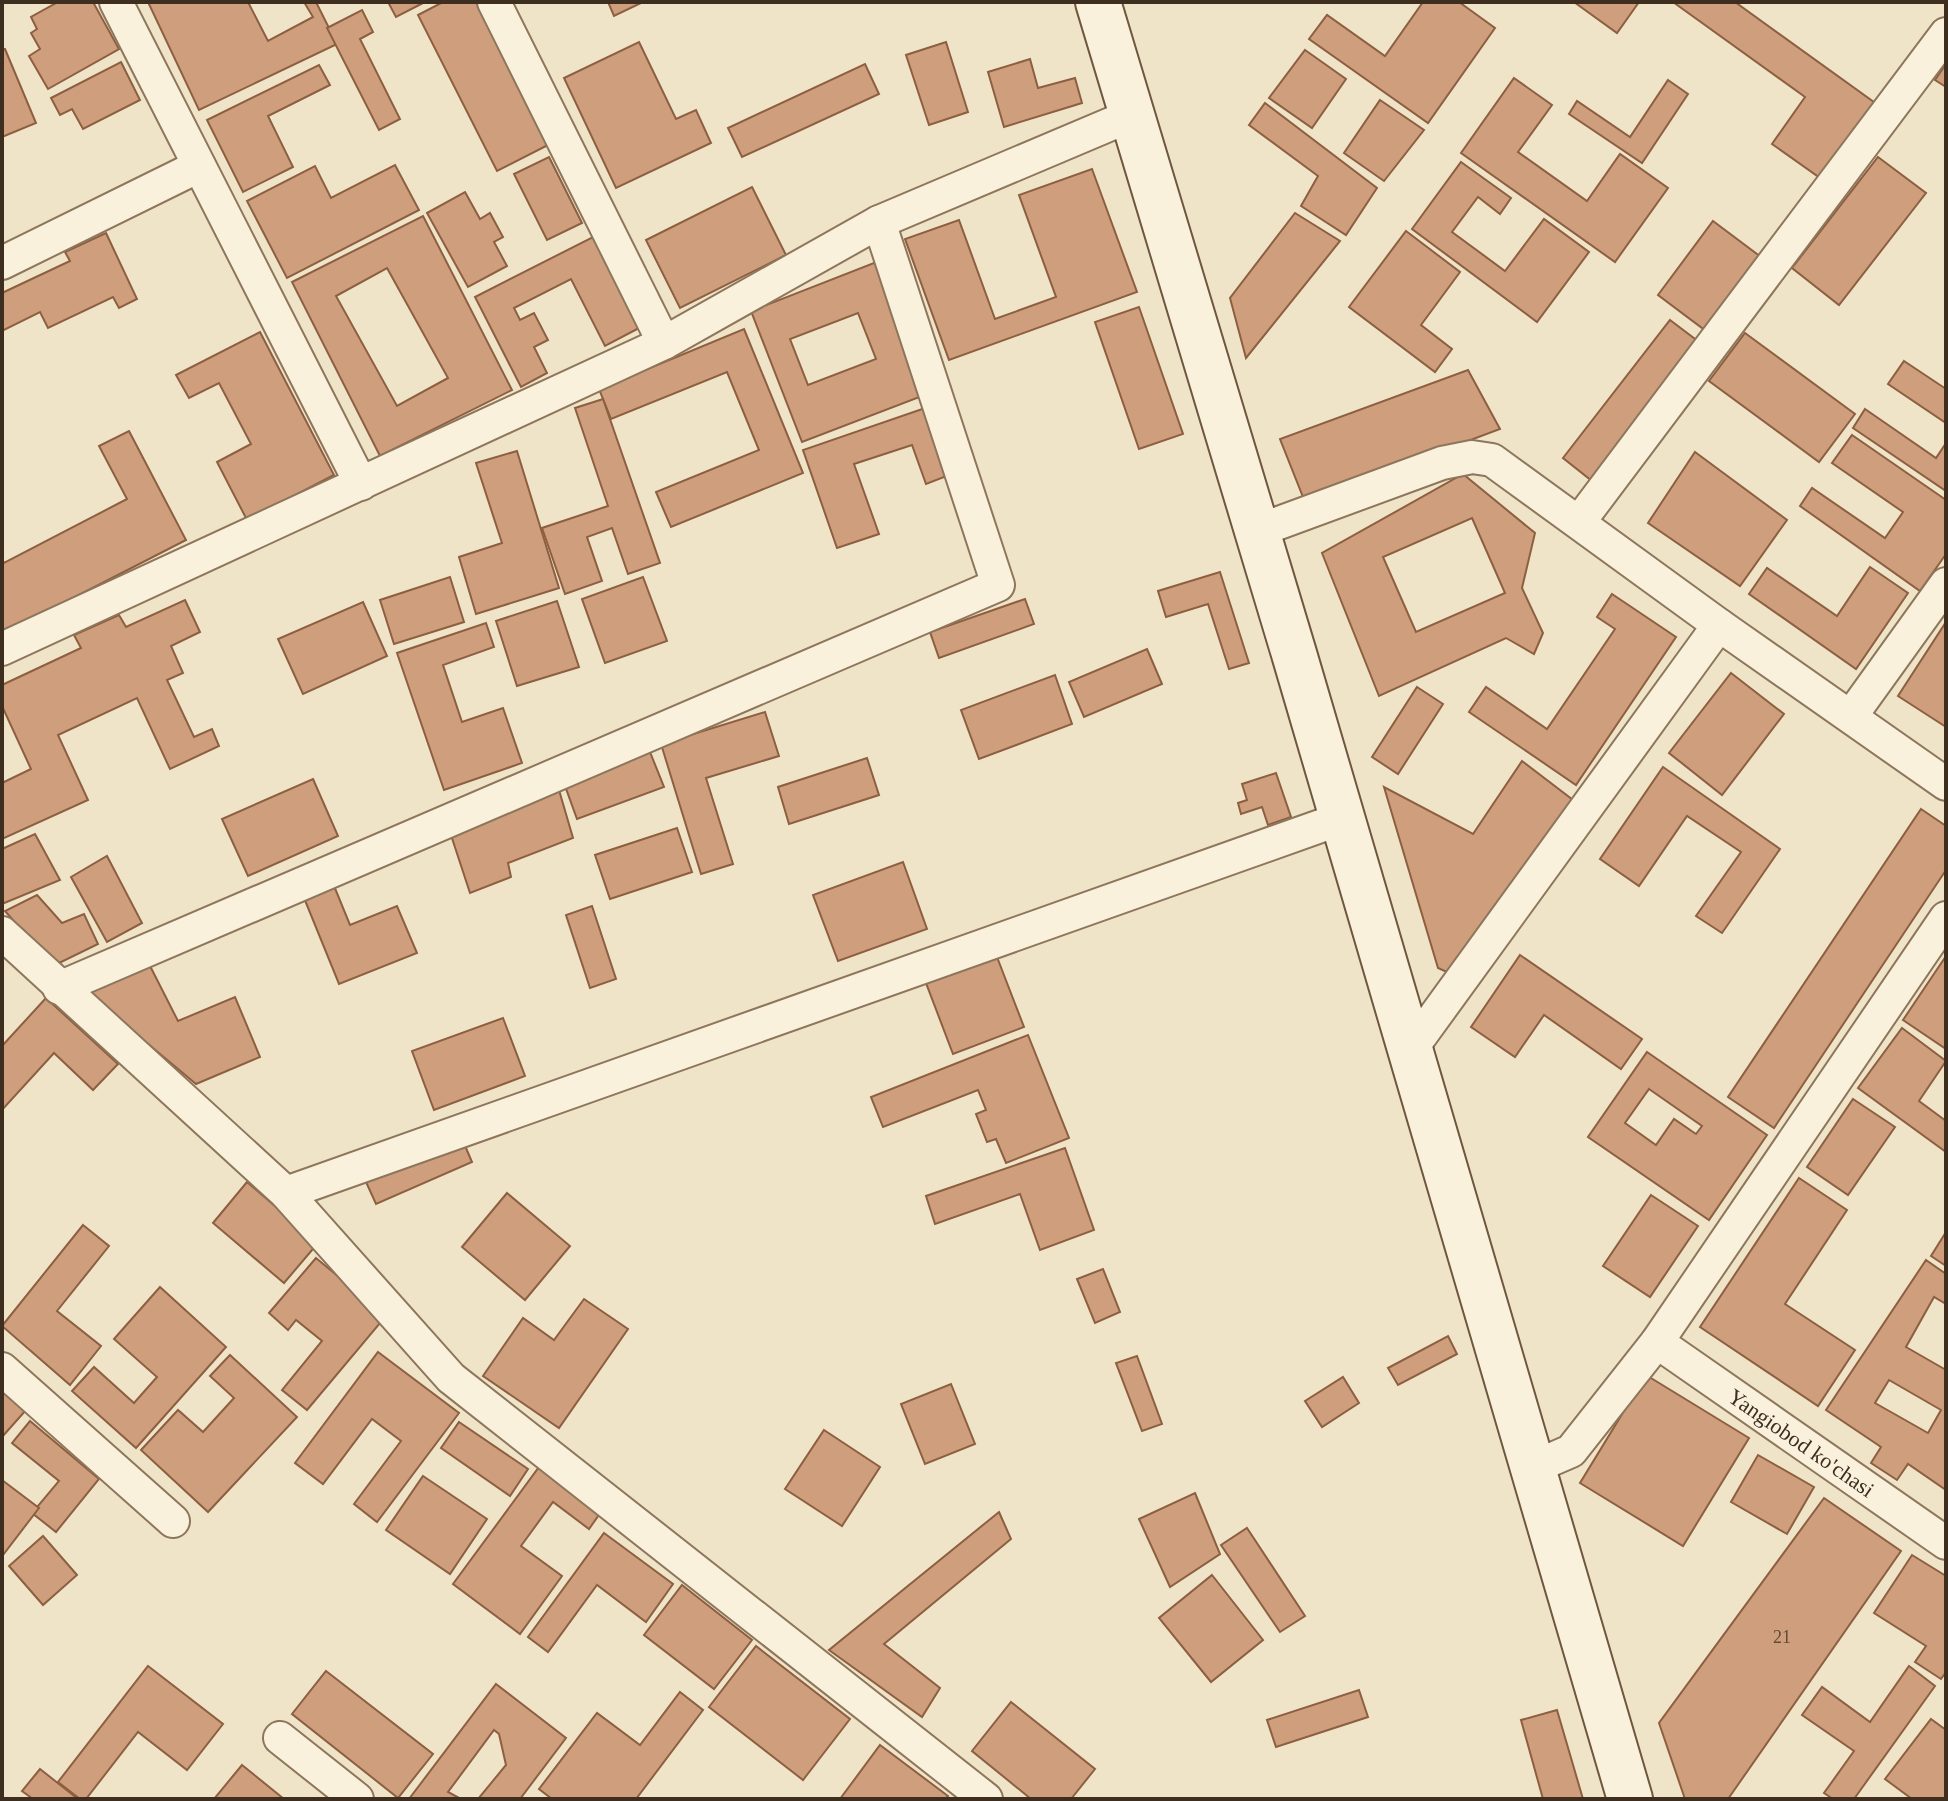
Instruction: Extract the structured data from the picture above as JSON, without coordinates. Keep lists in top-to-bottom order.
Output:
{
  "streets": {
    "street": ["Yangiobod ko'chasi"]
  },
  "house_numbers": ["21"]
}
